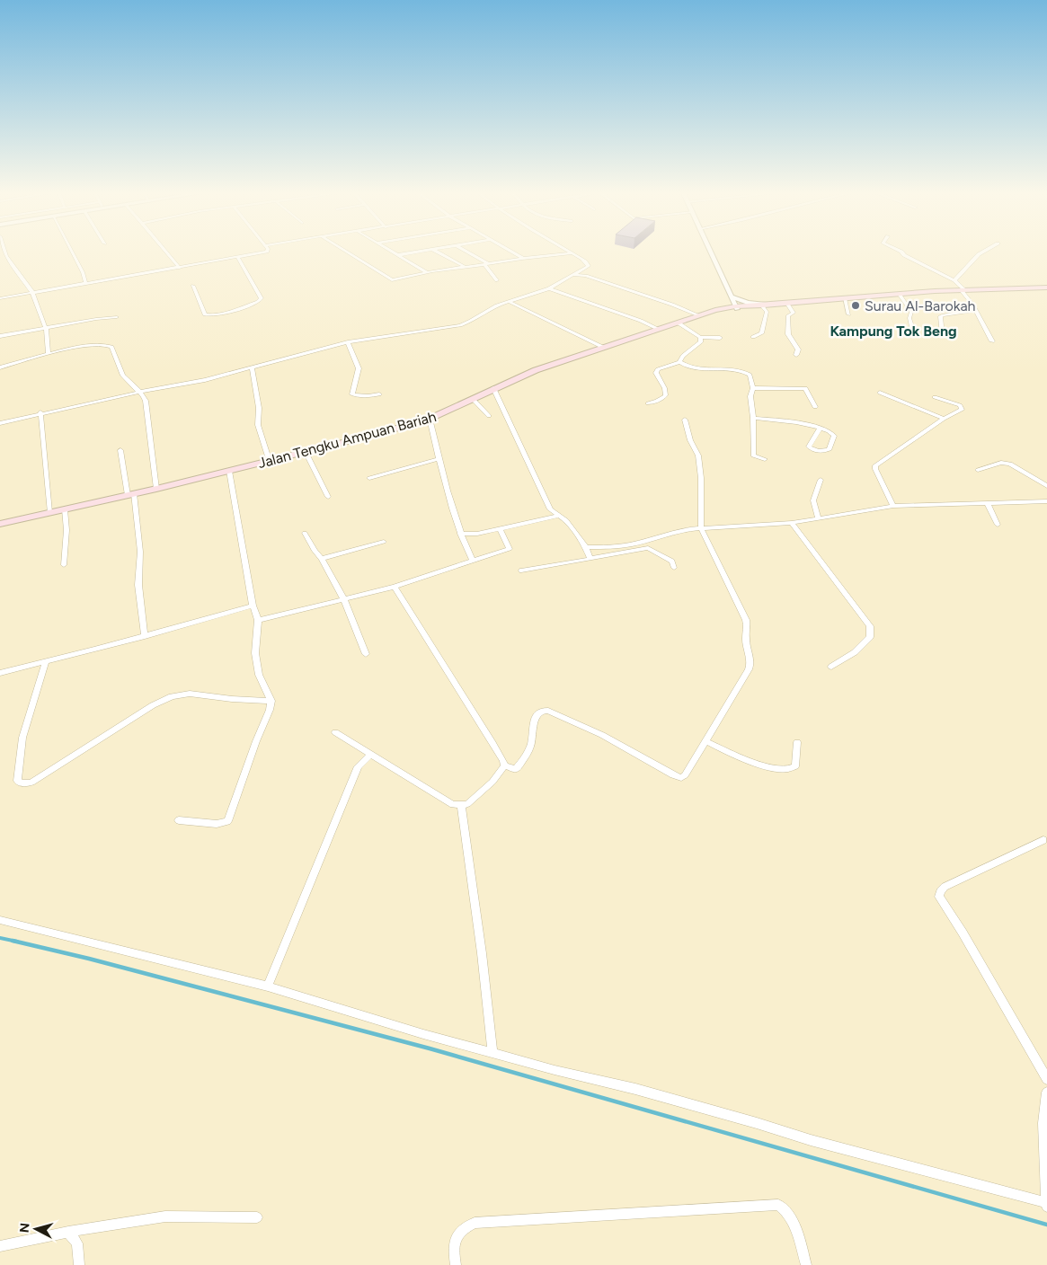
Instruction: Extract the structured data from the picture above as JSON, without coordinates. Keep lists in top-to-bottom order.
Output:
{
  "streets": {
    "main road": ["Jalan Tengku Ampuan Bariah"]
  },
  "districts": ["Kampung Tok Beng"],
  "places": ["Surau Al-Barokah"],
  "north": "left"
}
